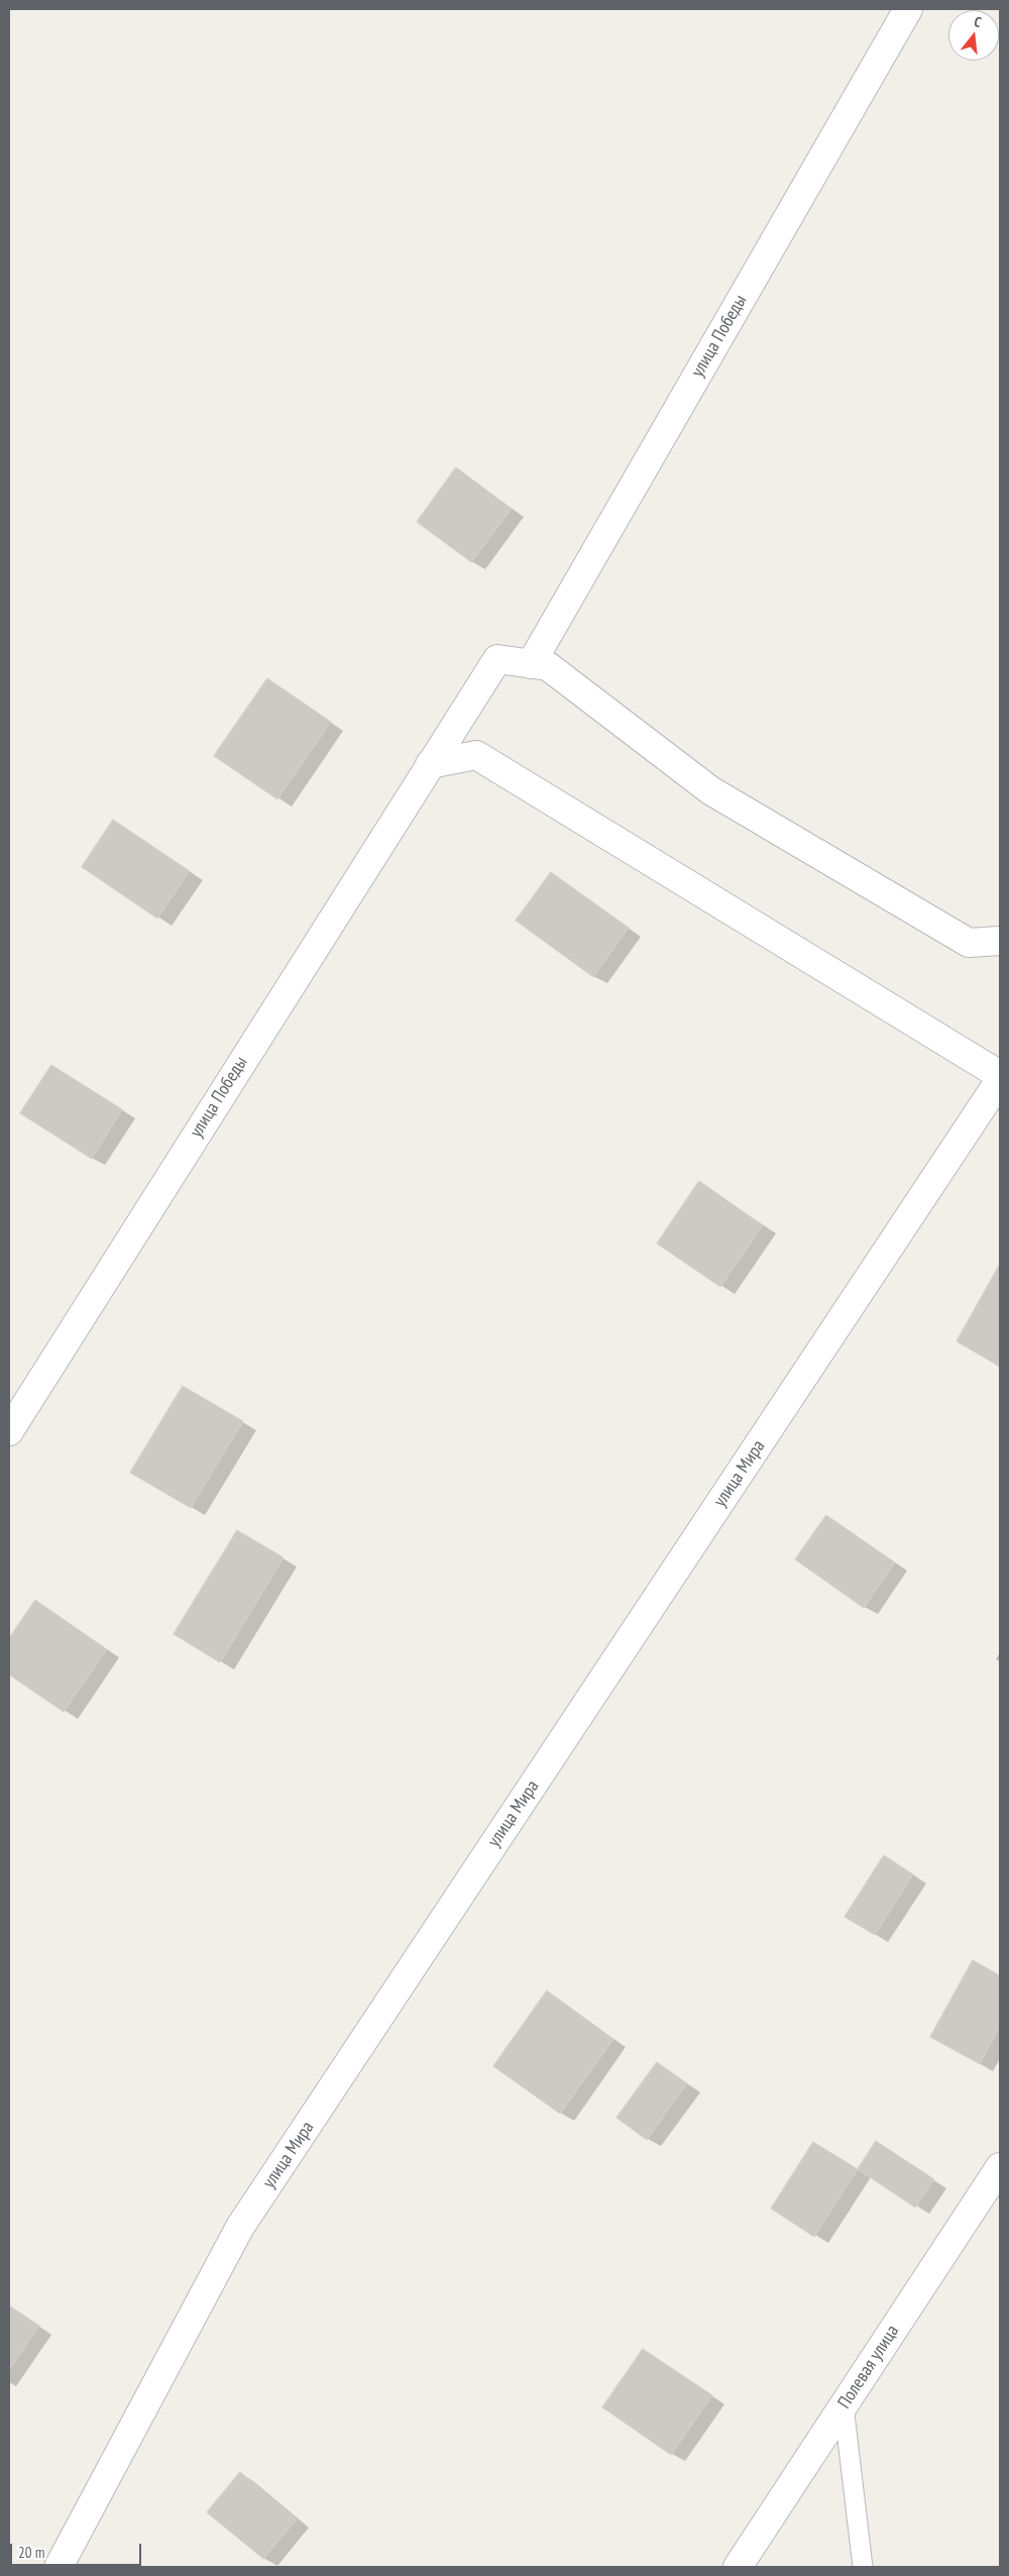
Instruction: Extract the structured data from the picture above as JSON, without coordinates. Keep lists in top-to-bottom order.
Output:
{
  "streets": {
    "street": ["улица Победы", "улица Мира", "Полевая улица"]
  },
  "scale_bar": "20 m",
  "north": "top"
}
